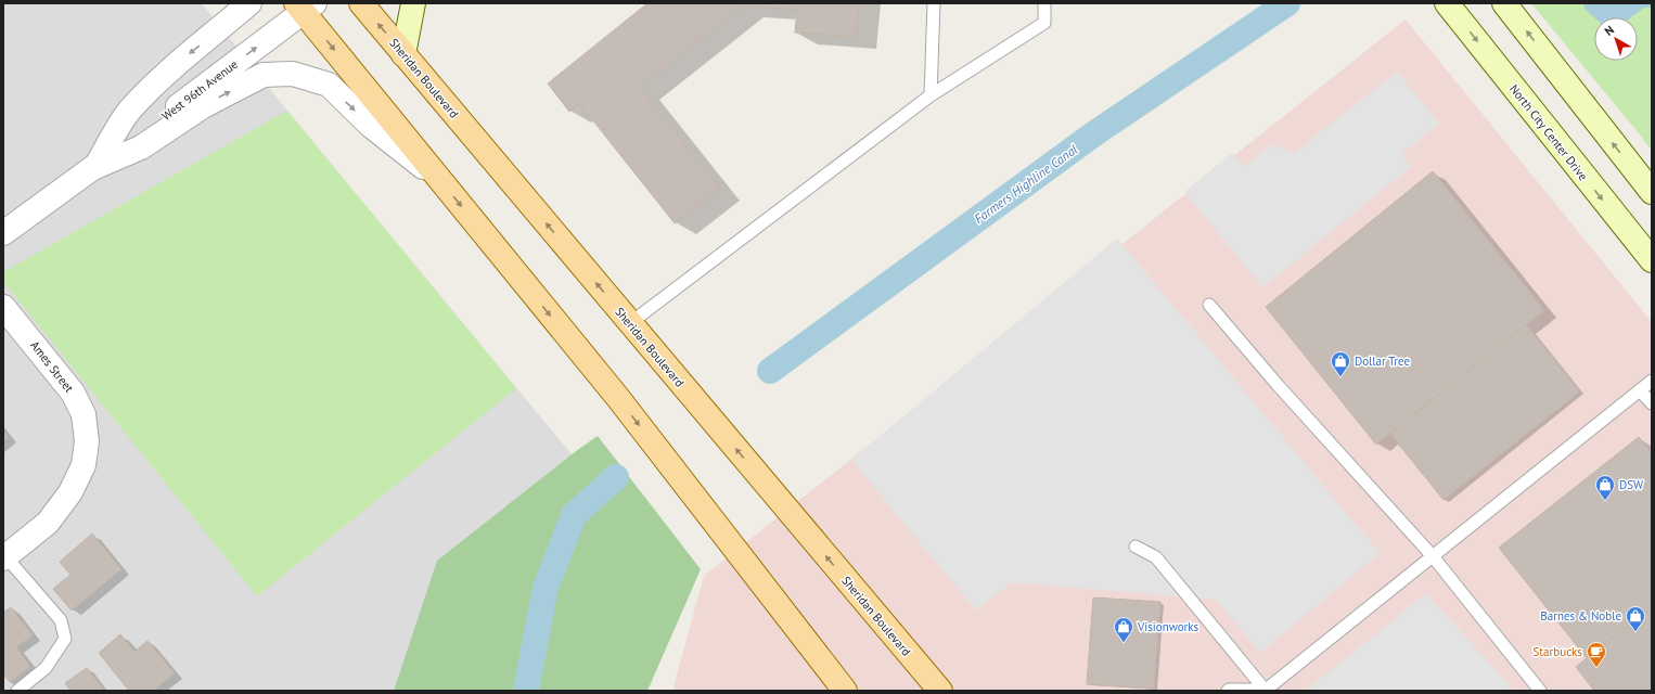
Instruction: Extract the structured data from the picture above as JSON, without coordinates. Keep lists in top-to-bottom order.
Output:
{
  "streets": {
    "main road": ["Sheridan Boulevard"],
    "street": ["West 96th Avenue", "North City Center Drive", "Ames Street"]
  },
  "water": ["Farmers Highline Canal"],
  "places": {
    "shop": [
      "Dollar Tree",
      "DSW",
      "Barnes & Noble",
      "Visionworks"
    ],
    "cafe": ["Starbucks"]
  },
  "north": "top left"
}
